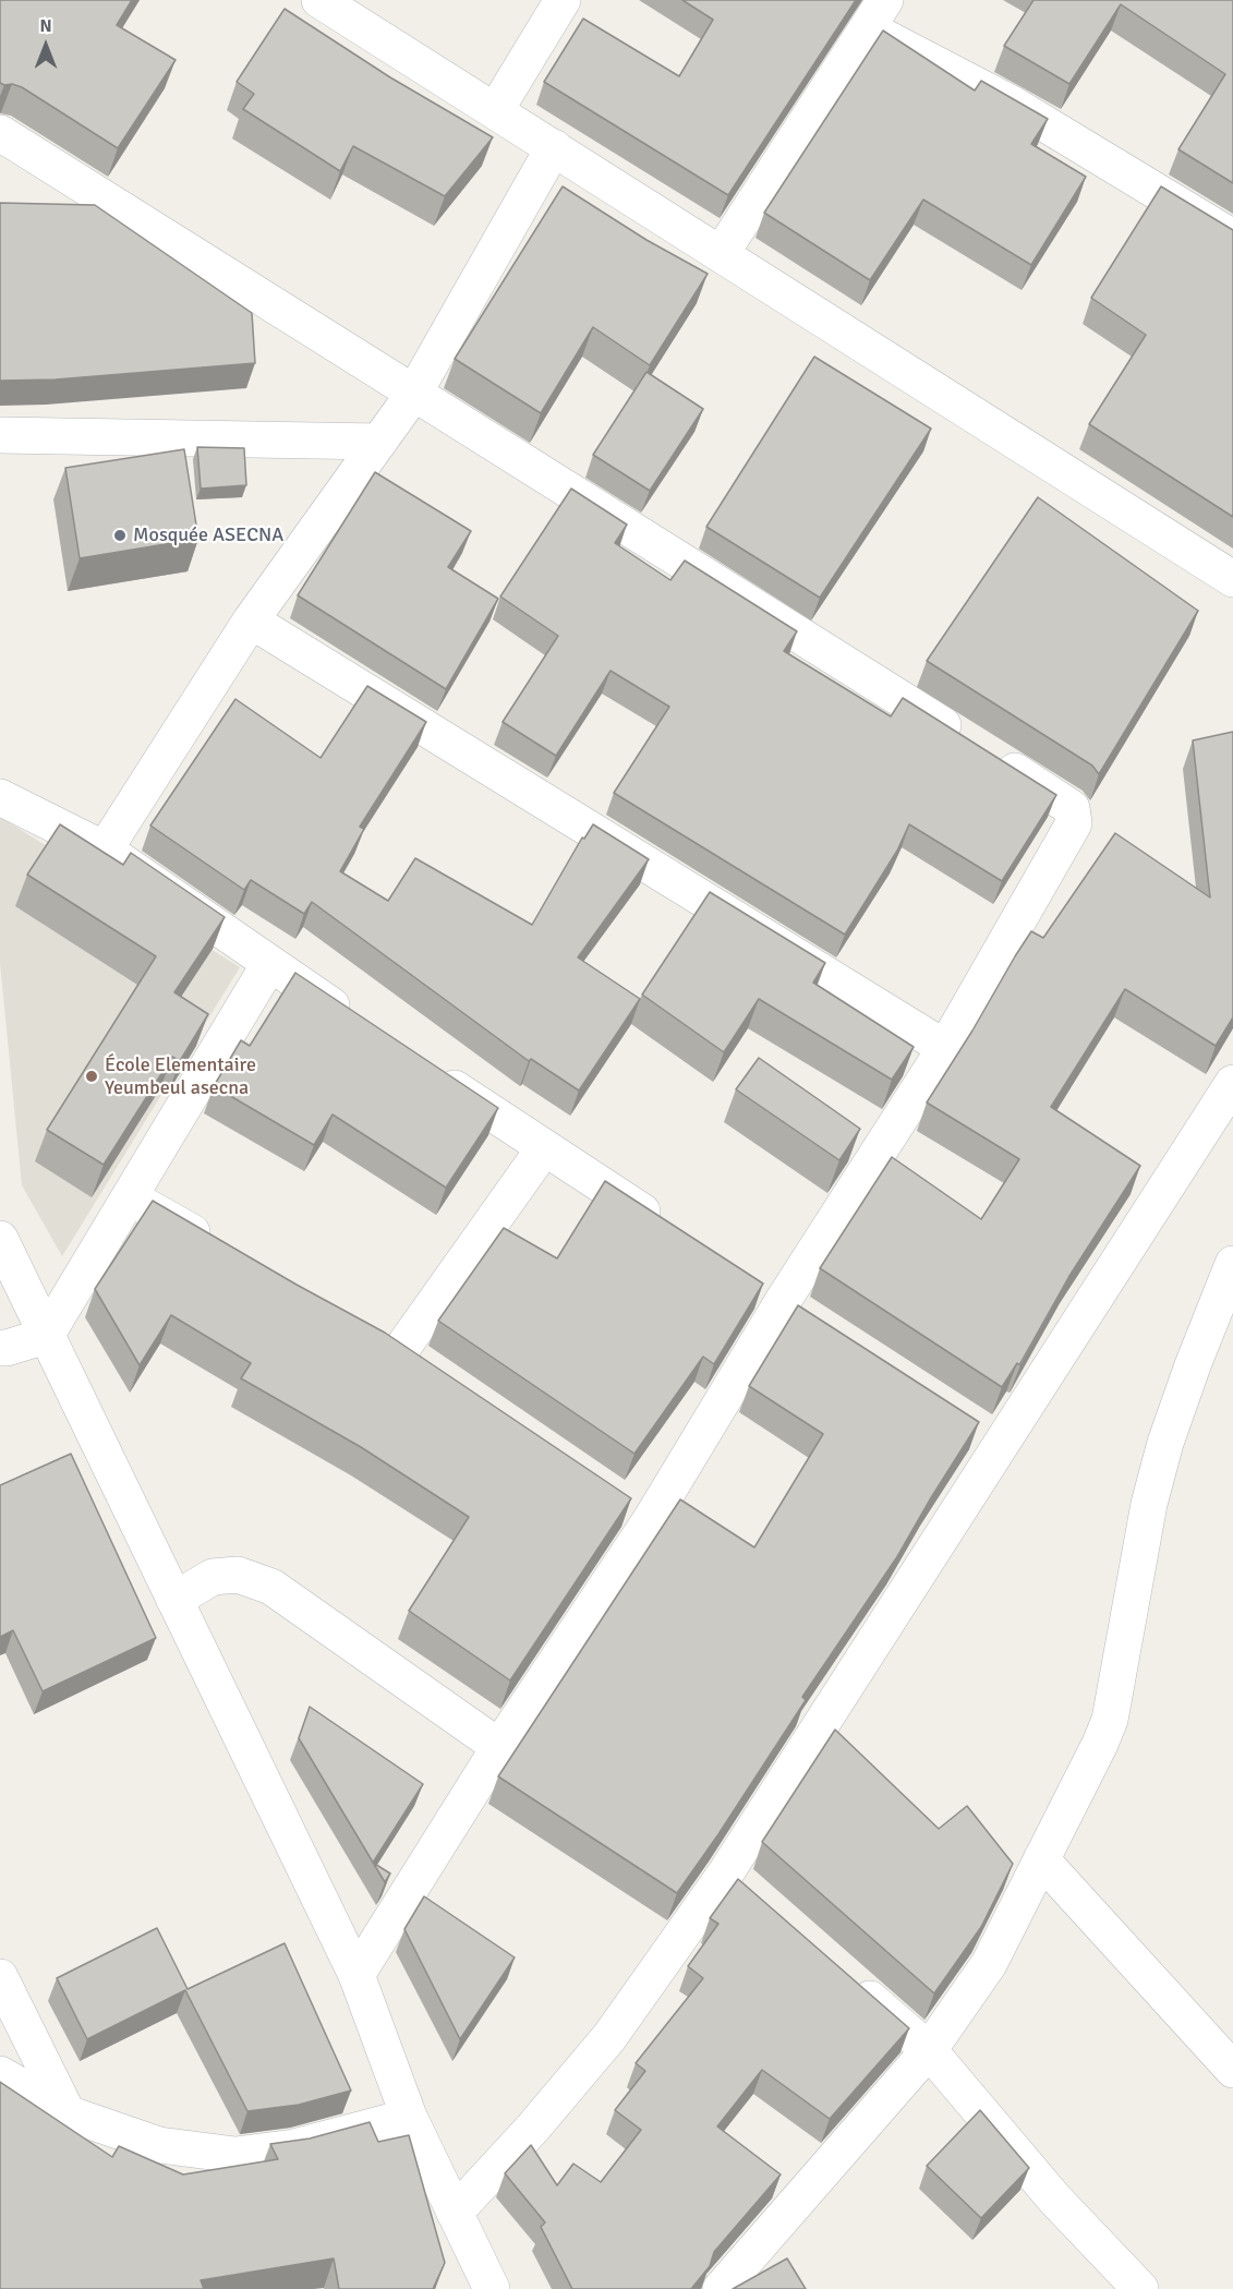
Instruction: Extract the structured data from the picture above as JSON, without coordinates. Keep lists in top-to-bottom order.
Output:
{
  "places": ["Mosquée ASECNA", "École Elementaire Yeumbeul asecna"],
  "north": "top"
}
